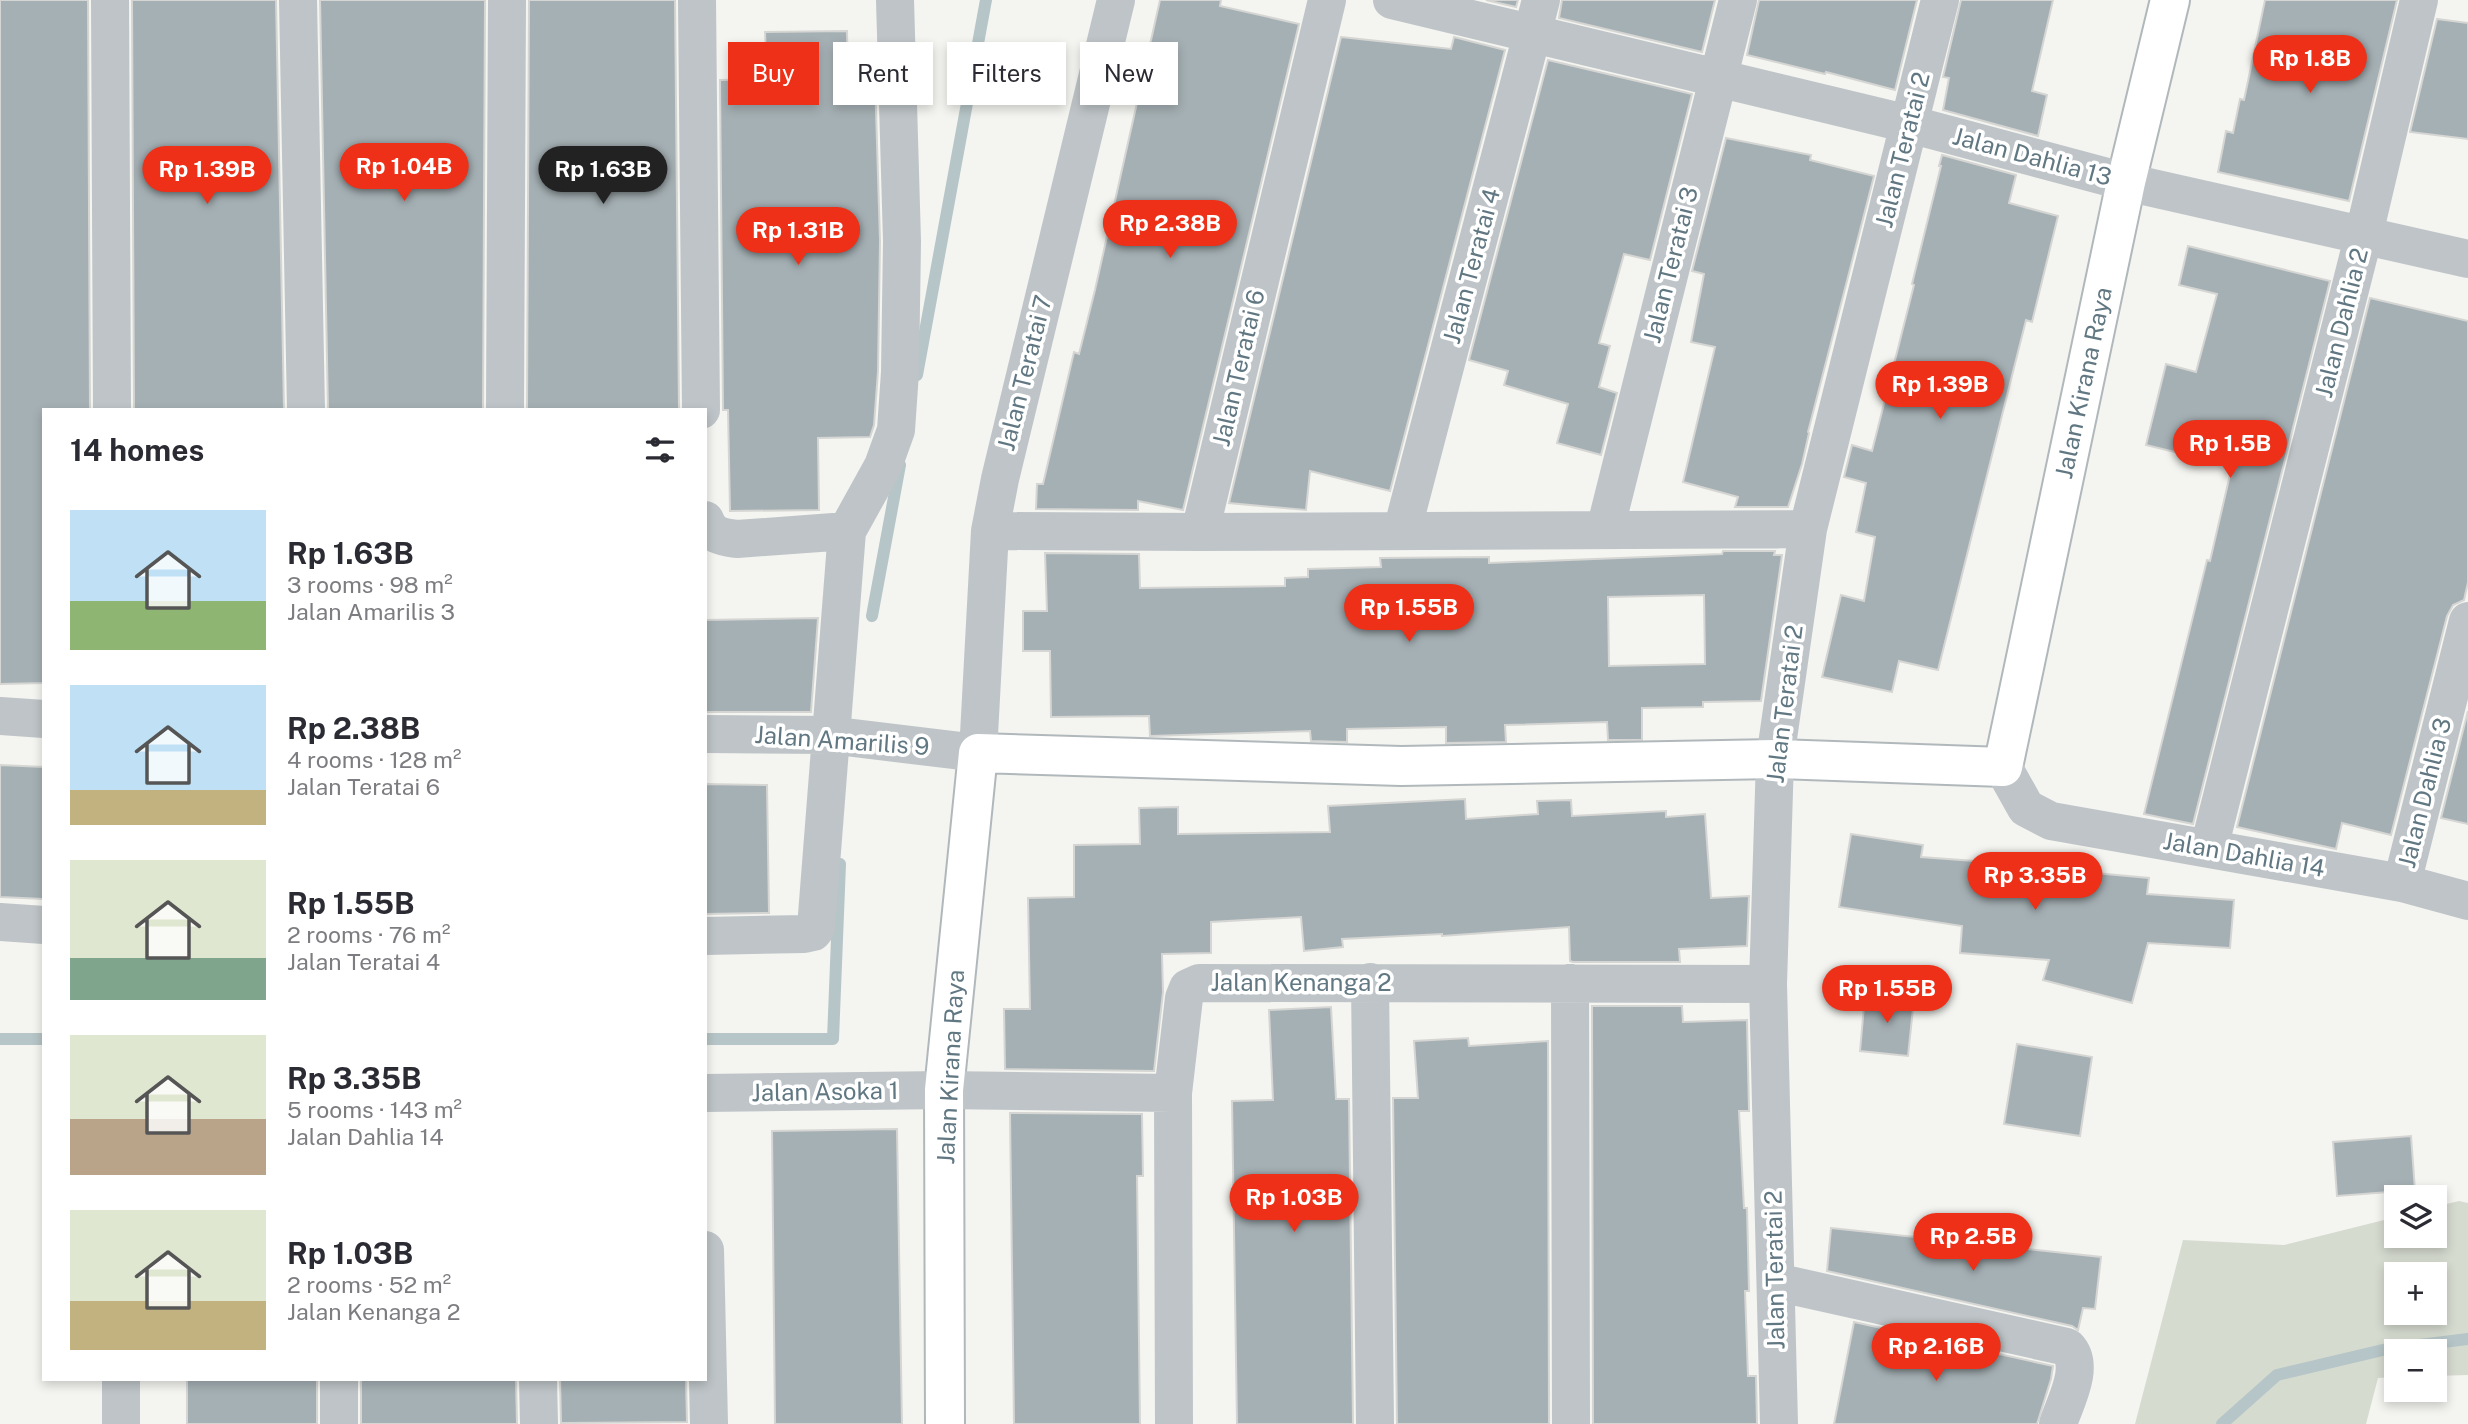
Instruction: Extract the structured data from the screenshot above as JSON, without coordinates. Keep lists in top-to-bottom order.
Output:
{
  "streets": {
    "street": [
      "Jalan Teratai 2",
      "Jalan Dahlia 13",
      "Jalan Teratai 3",
      "Jalan Teratai 4",
      "Jalan Dahlia 2",
      "Jalan Teratai 6",
      "Jalan Teratai 7",
      "Jalan Kirana Raya",
      "Jalan Amarilis 9",
      "Jalan Dahlia 3",
      "Jalan Dahlia 14",
      "Jalan Kenanga 2",
      "Jalan Asoka 1"
    ]
  },
  "crossings": [
    ["Jalan Teratai 2", "Jalan Dahlia 13"],
    ["Jalan Teratai 2", "Jalan Kenanga 2"],
    ["Jalan Dahlia 13", "Jalan Teratai 3"],
    ["Jalan Dahlia 13", "Jalan Teratai 4"],
    ["Jalan Dahlia 13", "Jalan Dahlia 2"],
    ["Jalan Dahlia 13", "Jalan Kirana Raya"],
    ["Jalan Dahlia 2", "Jalan Dahlia 14"],
    ["Jalan Teratai 7", "Jalan Kirana Raya"],
    ["Jalan Teratai 7", "Jalan Amarilis 9"],
    ["Jalan Kirana Raya", "Jalan Amarilis 9"],
    ["Jalan Kirana Raya", "Jalan Dahlia 14"],
    ["Jalan Kirana Raya", "Jalan Asoka 1"],
    ["Jalan Dahlia 3", "Jalan Dahlia 14"],
    ["Jalan Kenanga 2", "Jalan Asoka 1"]
  ],
  "page": {
    "price": [
      "Rp 1.8B",
      "Rp 1.04B",
      "Rp 1.39B",
      "Rp 1.63B",
      "Rp 2.38B",
      "Rp 1.31B",
      "Rp 1.39B",
      "Rp 1.5B",
      "Rp 1.55B",
      "Rp 3.35B",
      "Rp 1.55B",
      "Rp 1.03B",
      "Rp 2.5B",
      "Rp 2.16B"
    ],
    "chip": [
      "Buy",
      "Rent",
      "Filters",
      "New"
    ],
    "heading": "14 homes",
    "list": [
      {
        "name": "Rp 1.63B",
        "note": "3 rooms · 98 m² · Jalan Amarilis 3"
      },
      {
        "name": "Rp 2.38B",
        "note": "4 rooms · 128 m² · Jalan Teratai 6"
      },
      {
        "name": "Rp 1.55B",
        "note": "2 rooms · 76 m² · Jalan Teratai 4"
      },
      {
        "name": "Rp 3.35B",
        "note": "5 rooms · 143 m² · Jalan Dahlia 14"
      },
      {
        "name": "Rp 1.03B",
        "note": "2 rooms · 52 m² · Jalan Kenanga 2"
      }
    ],
    "map_buttons": ["+", "−"]
  }
}
